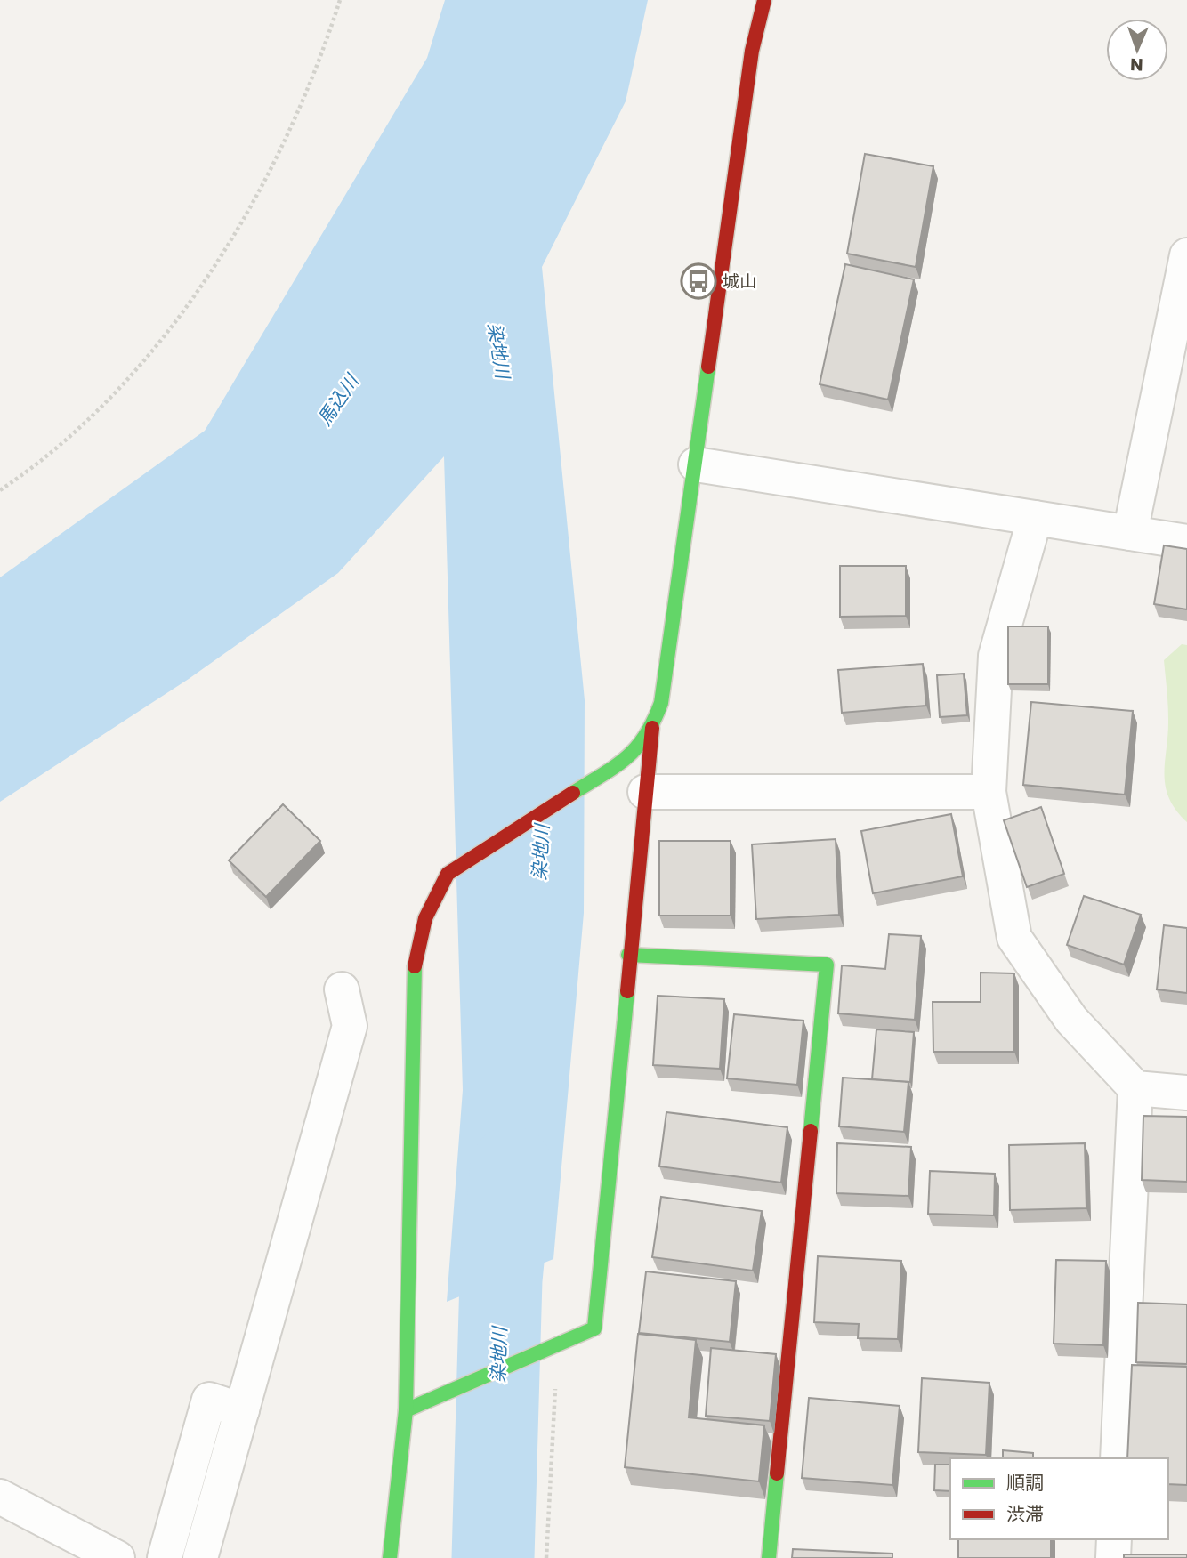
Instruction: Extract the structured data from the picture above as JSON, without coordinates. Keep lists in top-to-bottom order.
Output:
{
  "water": ["染地川", "馬込川"],
  "places": {
    "bus stop": ["城山"]
  },
  "legend": ["順調", "渋滞"],
  "north": "bottom"
}
